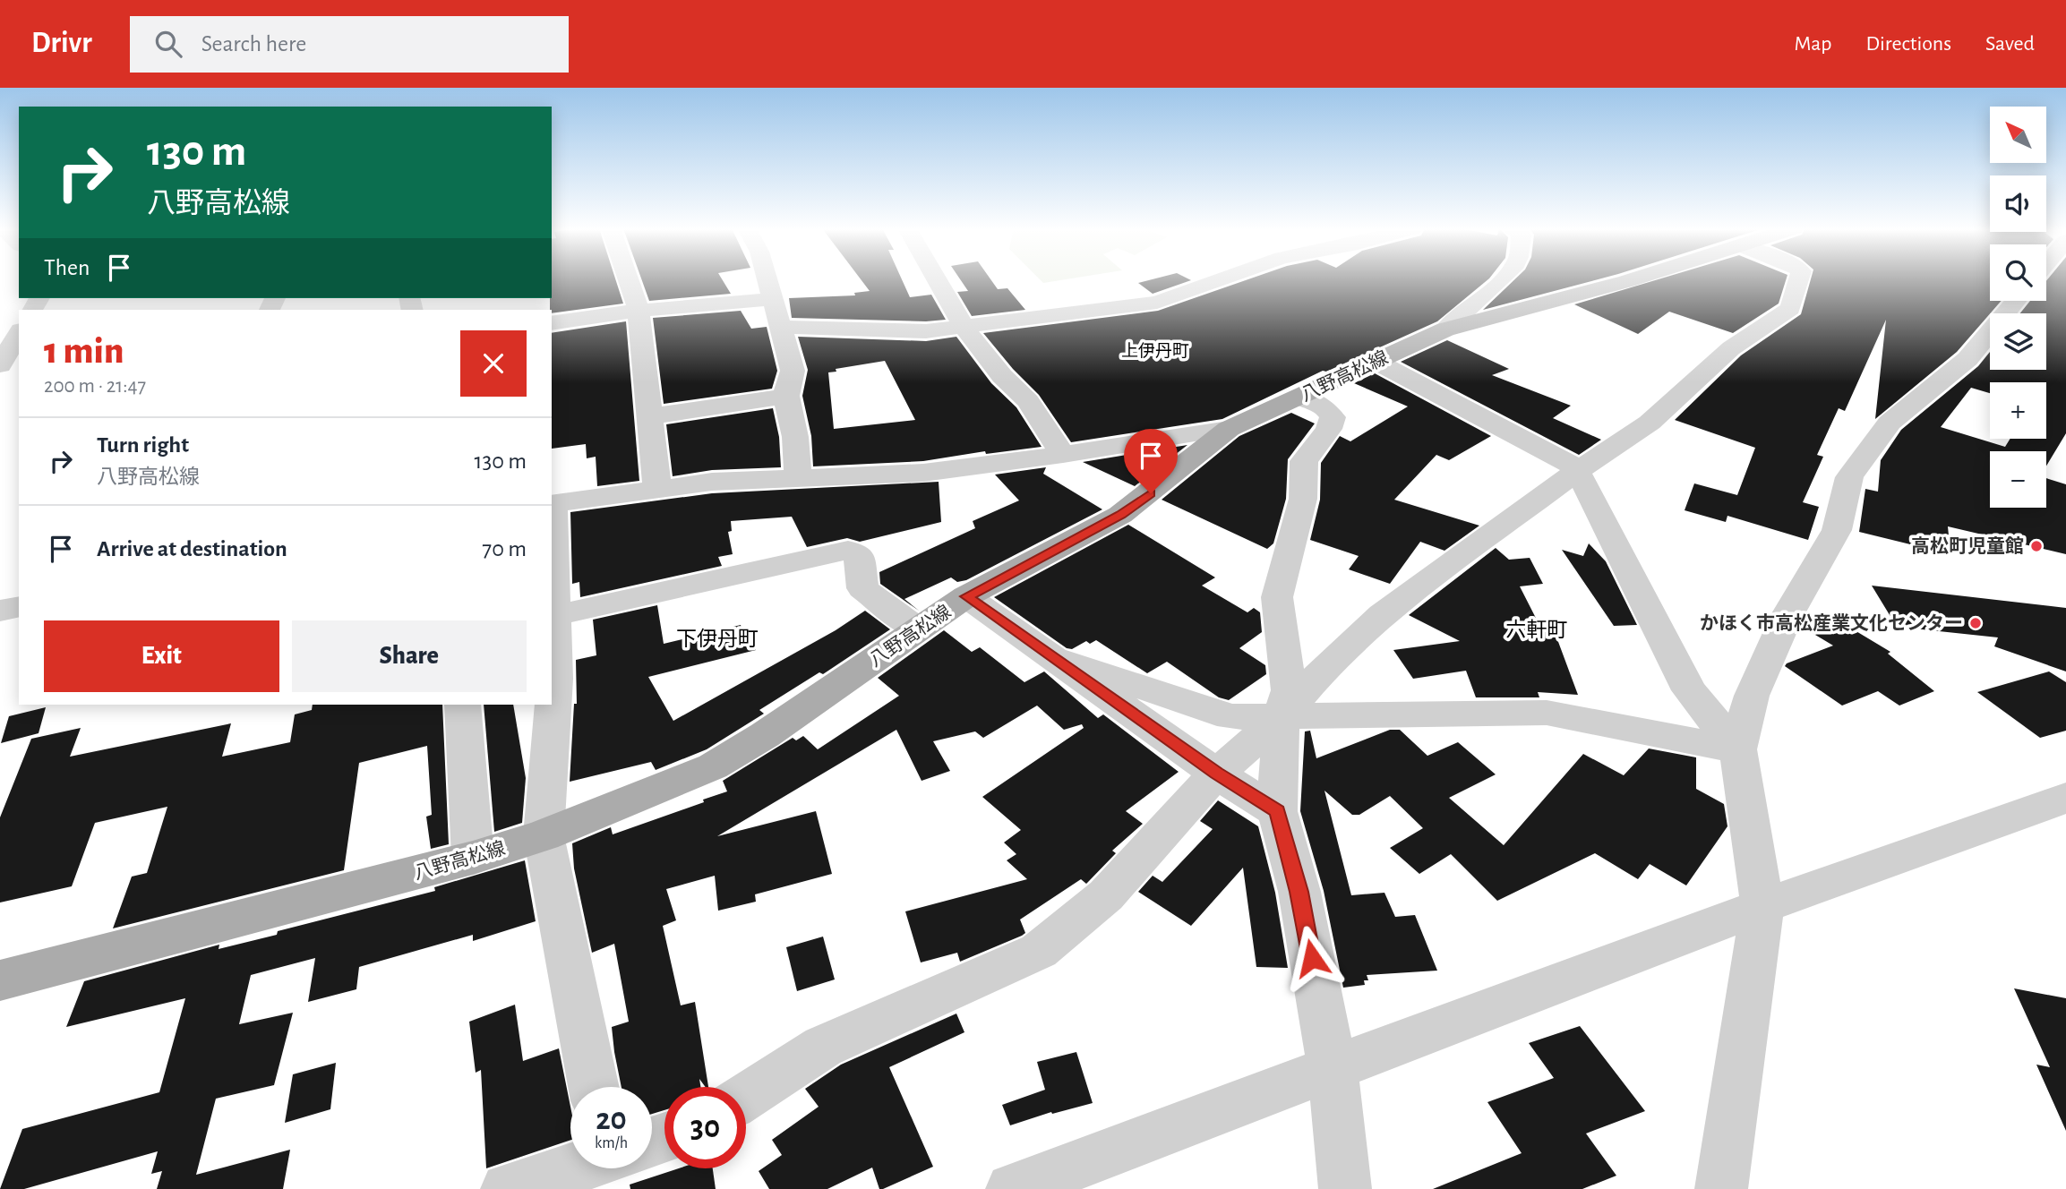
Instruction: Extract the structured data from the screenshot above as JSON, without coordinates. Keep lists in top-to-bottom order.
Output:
{
  "streets": {
    "main road": ["八野高松線"]
  },
  "districts": ["上伊丹町", "六軒町", "下伊丹町"],
  "places": ["高松町児童館", "かほく市高松産業文化センター"],
  "north": "top left",
  "page": {
    "header": "Drivr",
    "search": "Search here",
    "nav": ["Map", "Directions", "Saved"],
    "map_buttons": ["+", "−"],
    "turn": ["130 m", "八野高松線"],
    "then": "Then",
    "heading": ["1 min", "200 m · 21:47"],
    "list": [
      {
        "name": "Turn right",
        "note": "八野高松線",
        "value": "130 m"
      },
      {
        "name": "Arrive at destination",
        "value": "70 m"
      }
    ],
    "buttons": ["Exit", "Share"],
    "speed": "20 km/h",
    "limit": "30"
  }
}
